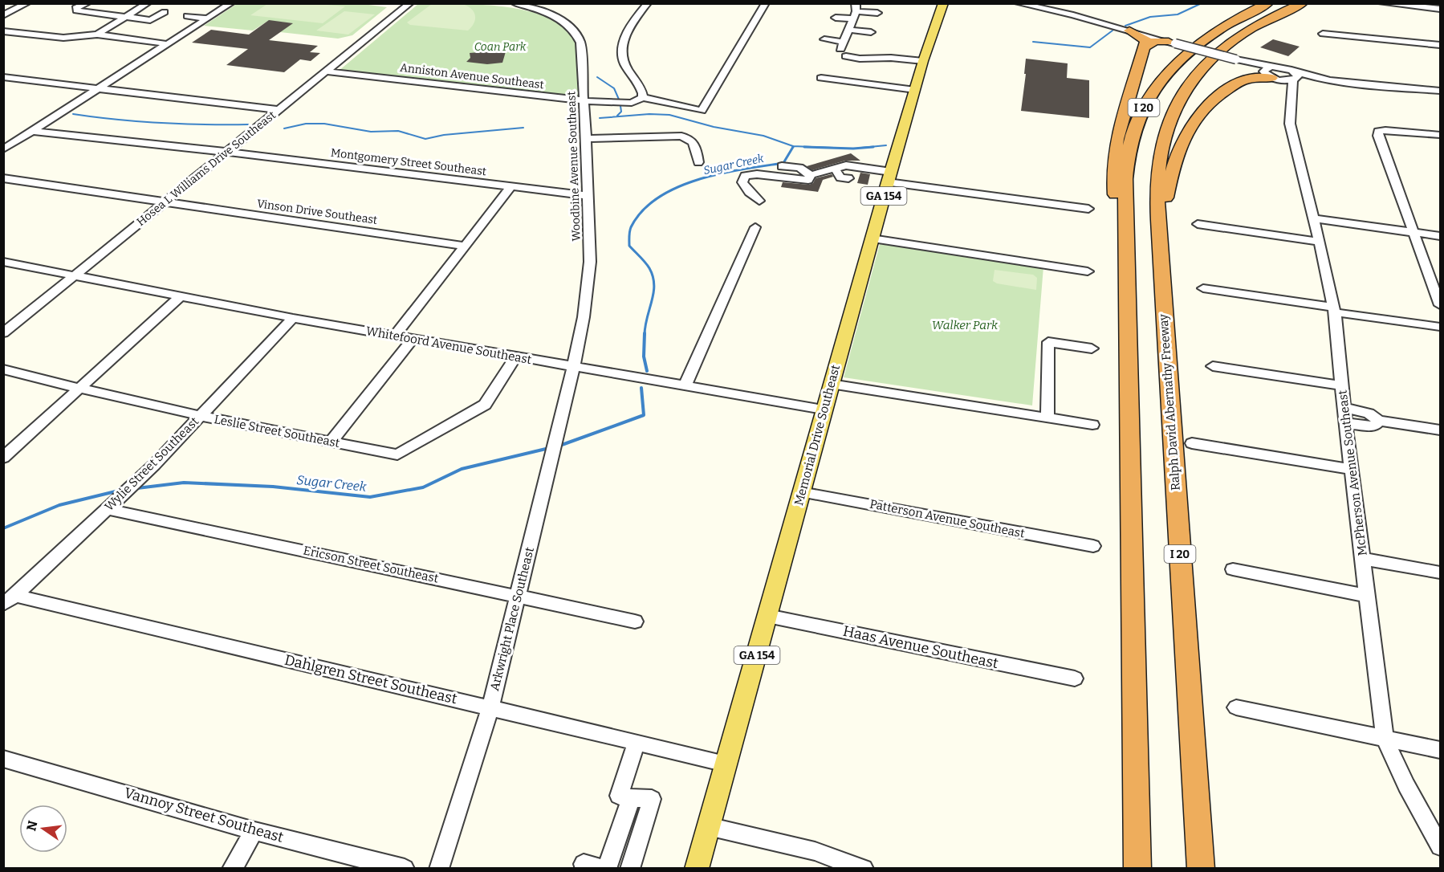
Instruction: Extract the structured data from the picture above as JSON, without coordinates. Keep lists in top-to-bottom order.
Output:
{
  "streets": {
    "highway": ["I 20", "Ralph David Abernathy Freeway"],
    "main road": ["GA 154", "Memorial Drive Southeast"],
    "street": [
      "Anniston Avenue Southeast",
      "Montgomery Street Southeast",
      "Woodbine Avenue Southeast",
      "Hosea L Williams Drive Southeast",
      "Vinson Drive Southeast",
      "Whitefoord Avenue Southeast",
      "Leslie Street Southeast",
      "Wylie Street Southeast",
      "McPherson Avenue Southeast",
      "Patterson Avenue Southeast",
      "Ericson Street Southeast",
      "Arkwright Place Southeast",
      "Haas Avenue Southeast",
      "Dahlgren Street Southeast",
      "Vannoy Street Southeast"
    ]
  },
  "crossings": [
    ["Anniston Avenue Southeast", "Woodbine Avenue Southeast"],
    ["Anniston Avenue Southeast", "Hosea L Williams Drive Southeast"],
    ["Montgomery Street Southeast", "Woodbine Avenue Southeast"],
    ["Montgomery Street Southeast", "Hosea L Williams Drive Southeast"],
    ["Woodbine Avenue Southeast", "Whitefoord Avenue Southeast"],
    ["Woodbine Avenue Southeast", "Arkwright Place Southeast"],
    ["Hosea L Williams Drive Southeast", "Vinson Drive Southeast"],
    ["Hosea L Williams Drive Southeast", "Whitefoord Avenue Southeast"],
    ["Whitefoord Avenue Southeast", "Leslie Street Southeast"],
    ["Whitefoord Avenue Southeast", "Memorial Drive Southeast"],
    ["Whitefoord Avenue Southeast", "Wylie Street Southeast"],
    ["Whitefoord Avenue Southeast", "Arkwright Place Southeast"],
    ["Leslie Street Southeast", "Wylie Street Southeast"],
    ["Memorial Drive Southeast", "Patterson Avenue Southeast"],
    ["Memorial Drive Southeast", "Haas Avenue Southeast"],
    ["Memorial Drive Southeast", "Dahlgren Street Southeast"],
    ["Wylie Street Southeast", "Ericson Street Southeast"],
    ["Wylie Street Southeast", "Dahlgren Street Southeast"],
    ["Ericson Street Southeast", "Arkwright Place Southeast"],
    ["Arkwright Place Southeast", "Dahlgren Street Southeast"]
  ],
  "water": ["Sugar Creek"],
  "parks": ["Coan Park", "Walker Park"],
  "north": "left"
}
